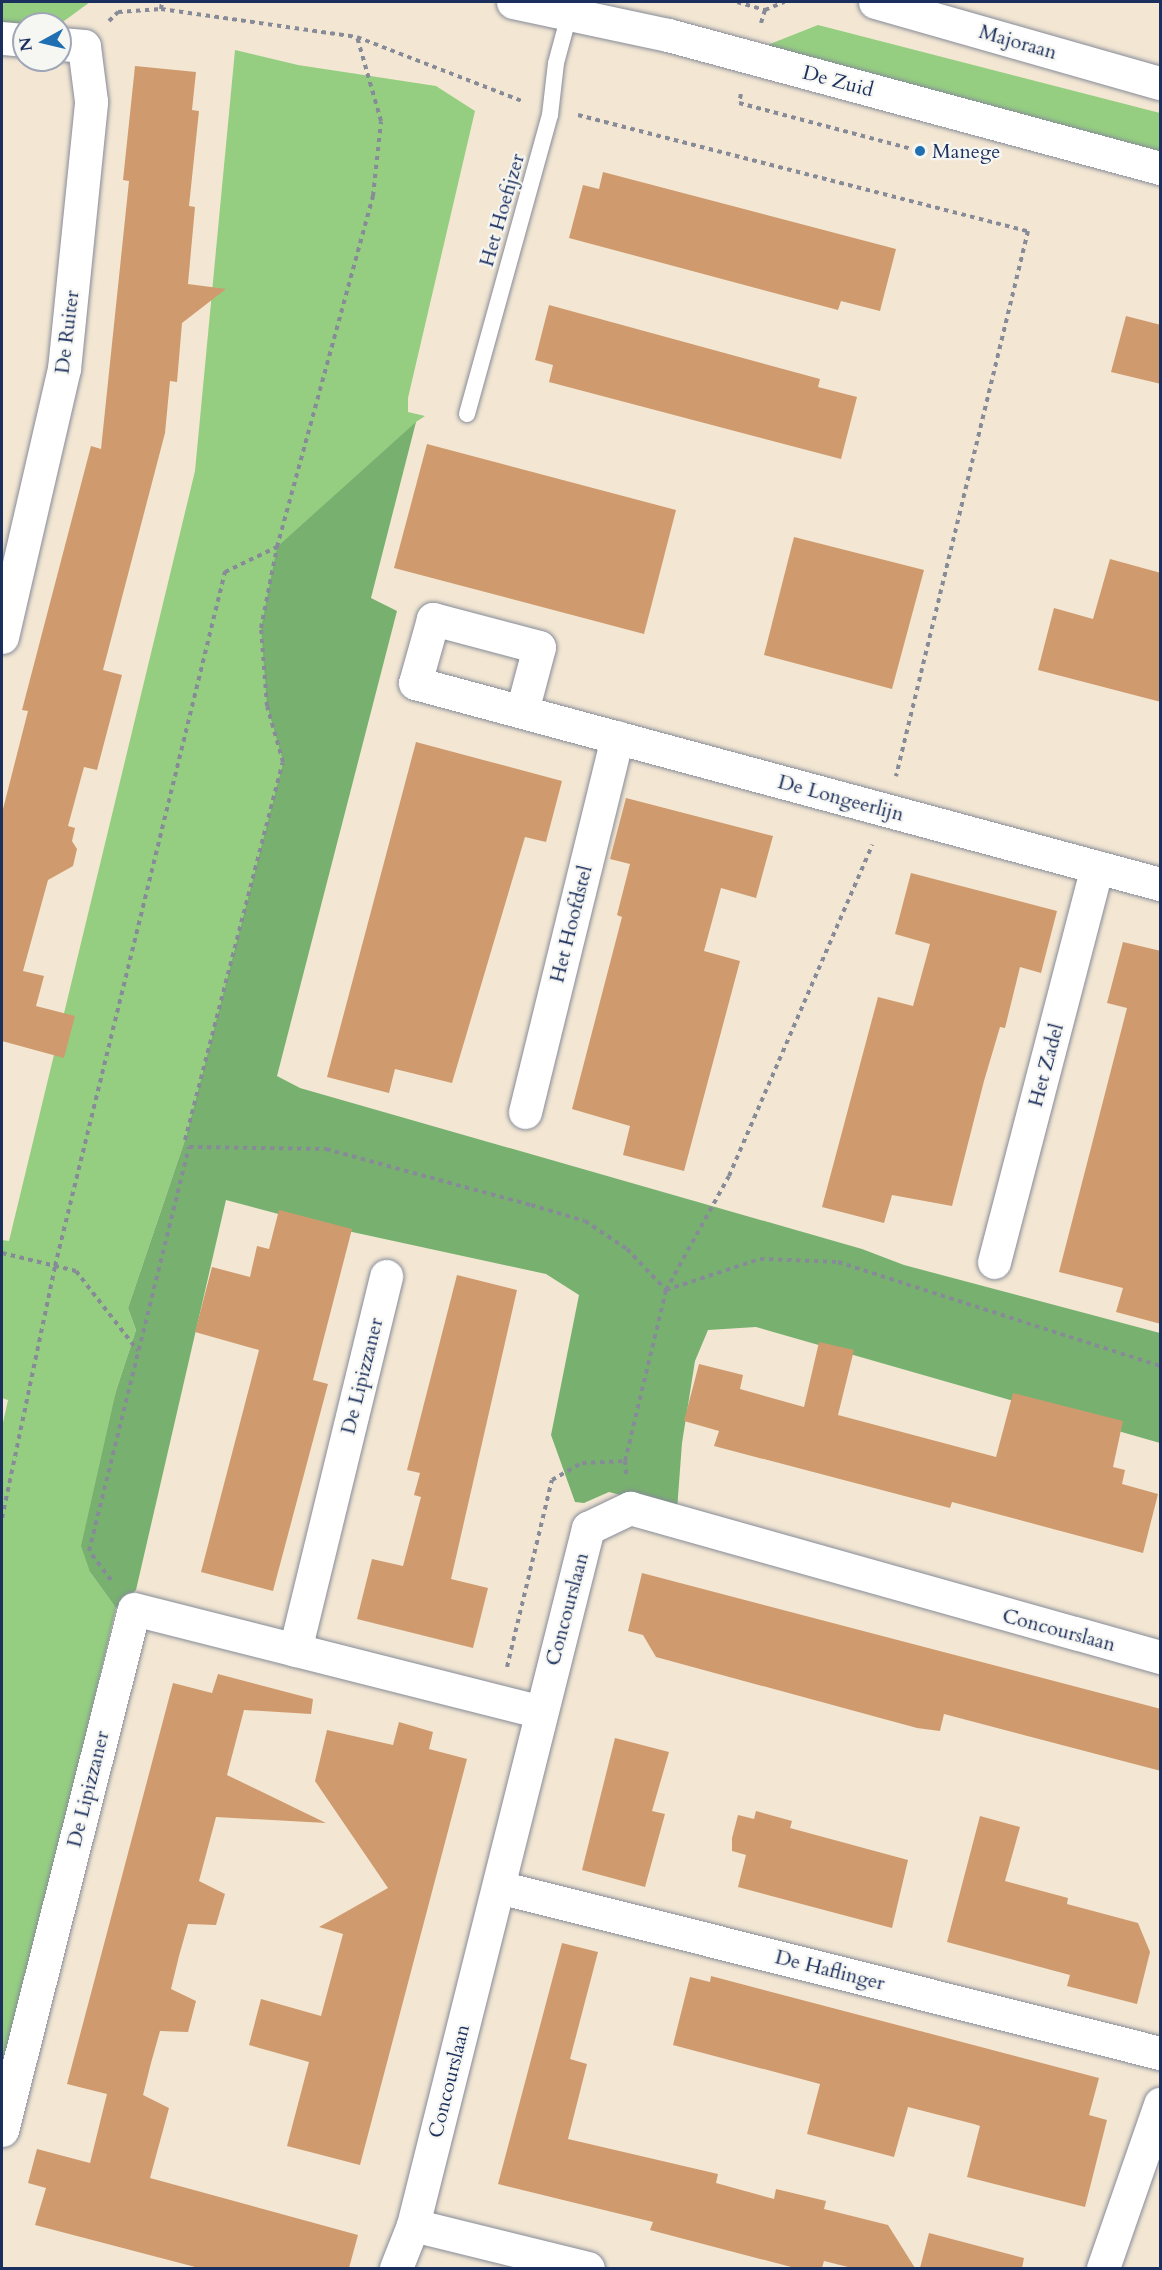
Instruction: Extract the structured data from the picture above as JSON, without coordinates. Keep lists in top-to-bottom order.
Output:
{
  "streets": {
    "street": [
      "Majoraan",
      "De Zuid",
      "De Ruiter",
      "De Longeerlijn",
      "Het Hoofdstel",
      "Het Zadel",
      "De Lipizzaner",
      "Concourslaan",
      "De Haflinger"
    ],
    "lane": ["Het Hoefijzer"]
  },
  "crossings": [
    ["De Zuid", "Het Hoefijzer"],
    ["De Longeerlijn", "Het Hoofdstel"],
    ["De Longeerlijn", "Het Zadel"],
    ["Concourslaan", "De Haflinger"]
  ],
  "places": ["Manege"],
  "north": "left"
}
